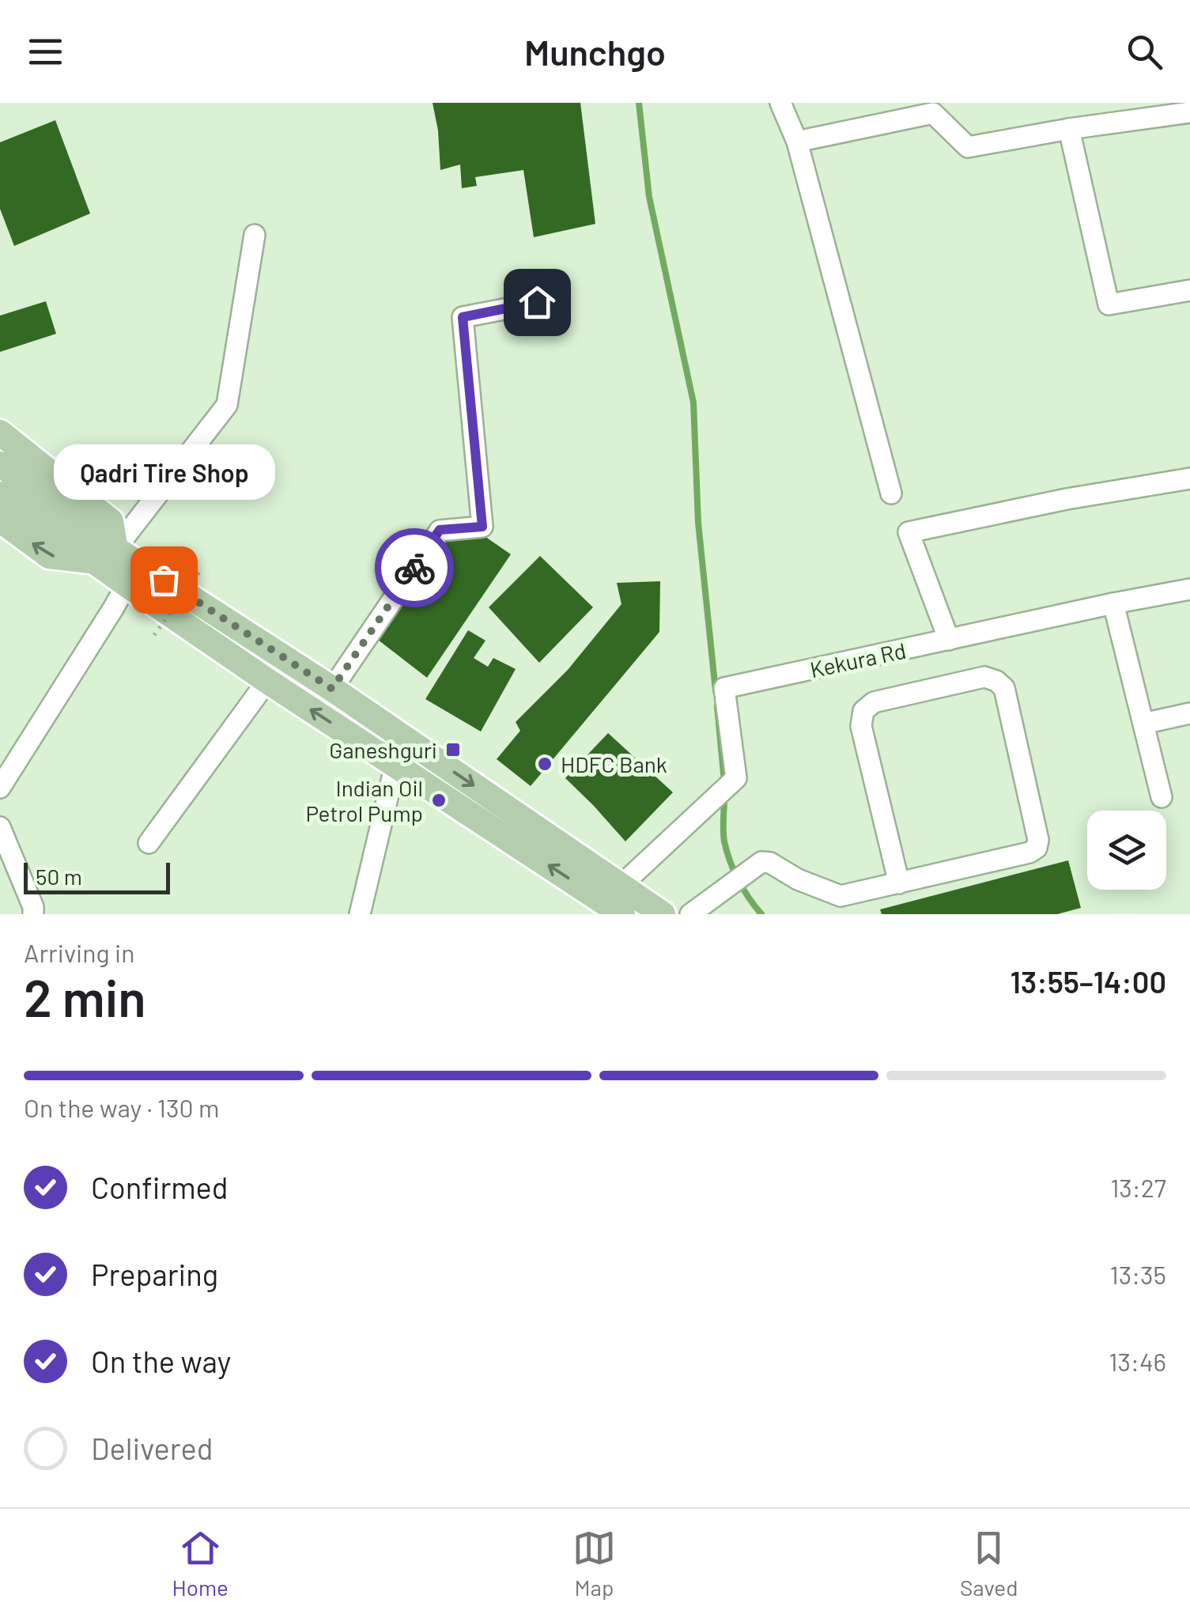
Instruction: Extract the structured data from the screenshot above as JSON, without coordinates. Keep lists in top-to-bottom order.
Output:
{
  "streets": {
    "street": ["Kekura Rd"]
  },
  "places": {
    "other": ["Qadri Tire Shop", "HDFC Bank", "Indian Oil Petrol Pump"],
    "transit": ["Ganeshguri"]
  },
  "scale_bar": "50 m",
  "page": {
    "header": "Munchgo",
    "bubble": "Qadri Tire Shop",
    "scale": "50 m",
    "heading": ["2 min", "Arriving in", "13:55–14:00"],
    "bar": "On the way · 130 m",
    "list": [
      ["Confirmed", "13:27"],
      ["Preparing", "13:35"],
      ["On the way", "13:46"],
      "Delivered"
    ],
    "tabs": ["Home", "Map", "Saved"]
  }
}
